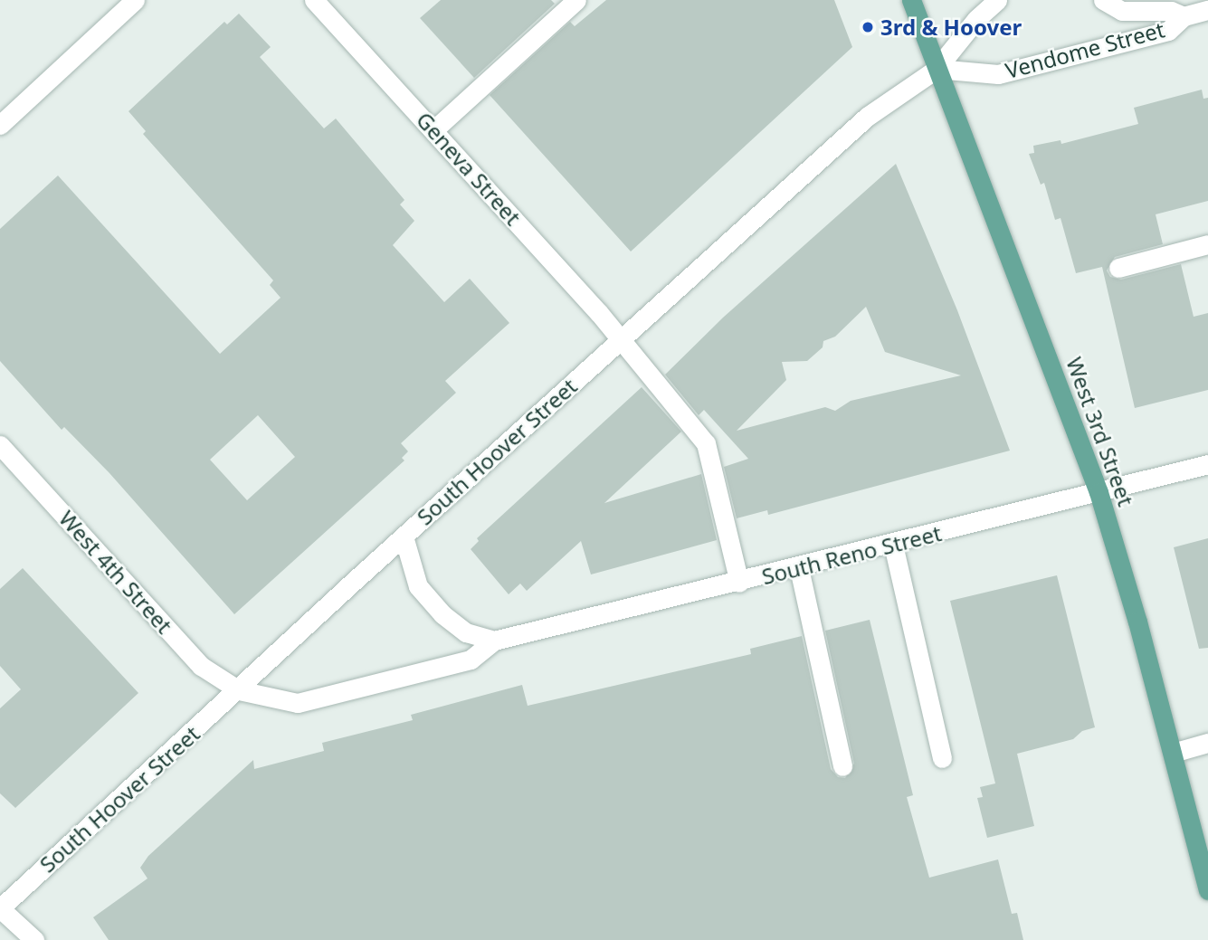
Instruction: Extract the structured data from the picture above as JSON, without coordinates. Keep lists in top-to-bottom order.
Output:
{
  "streets": {
    "main road": ["West 3rd Street"],
    "street": [
      "Vendome Street",
      "Geneva Street",
      "South Hoover Street",
      "South Reno Street",
      "West 4th Street"
    ]
  },
  "crossings": [
    ["Vendome Street", "West 3rd Street"],
    ["Vendome Street", "South Hoover Street"],
    ["Geneva Street", "South Hoover Street"],
    ["Geneva Street", "South Reno Street"],
    ["West 3rd Street", "South Hoover Street"],
    ["West 3rd Street", "South Reno Street"],
    ["South Hoover Street", "South Reno Street"],
    ["South Hoover Street", "West 4th Street"],
    ["South Reno Street", "West 4th Street"]
  ],
  "places": ["3rd & Hoover"]
}
